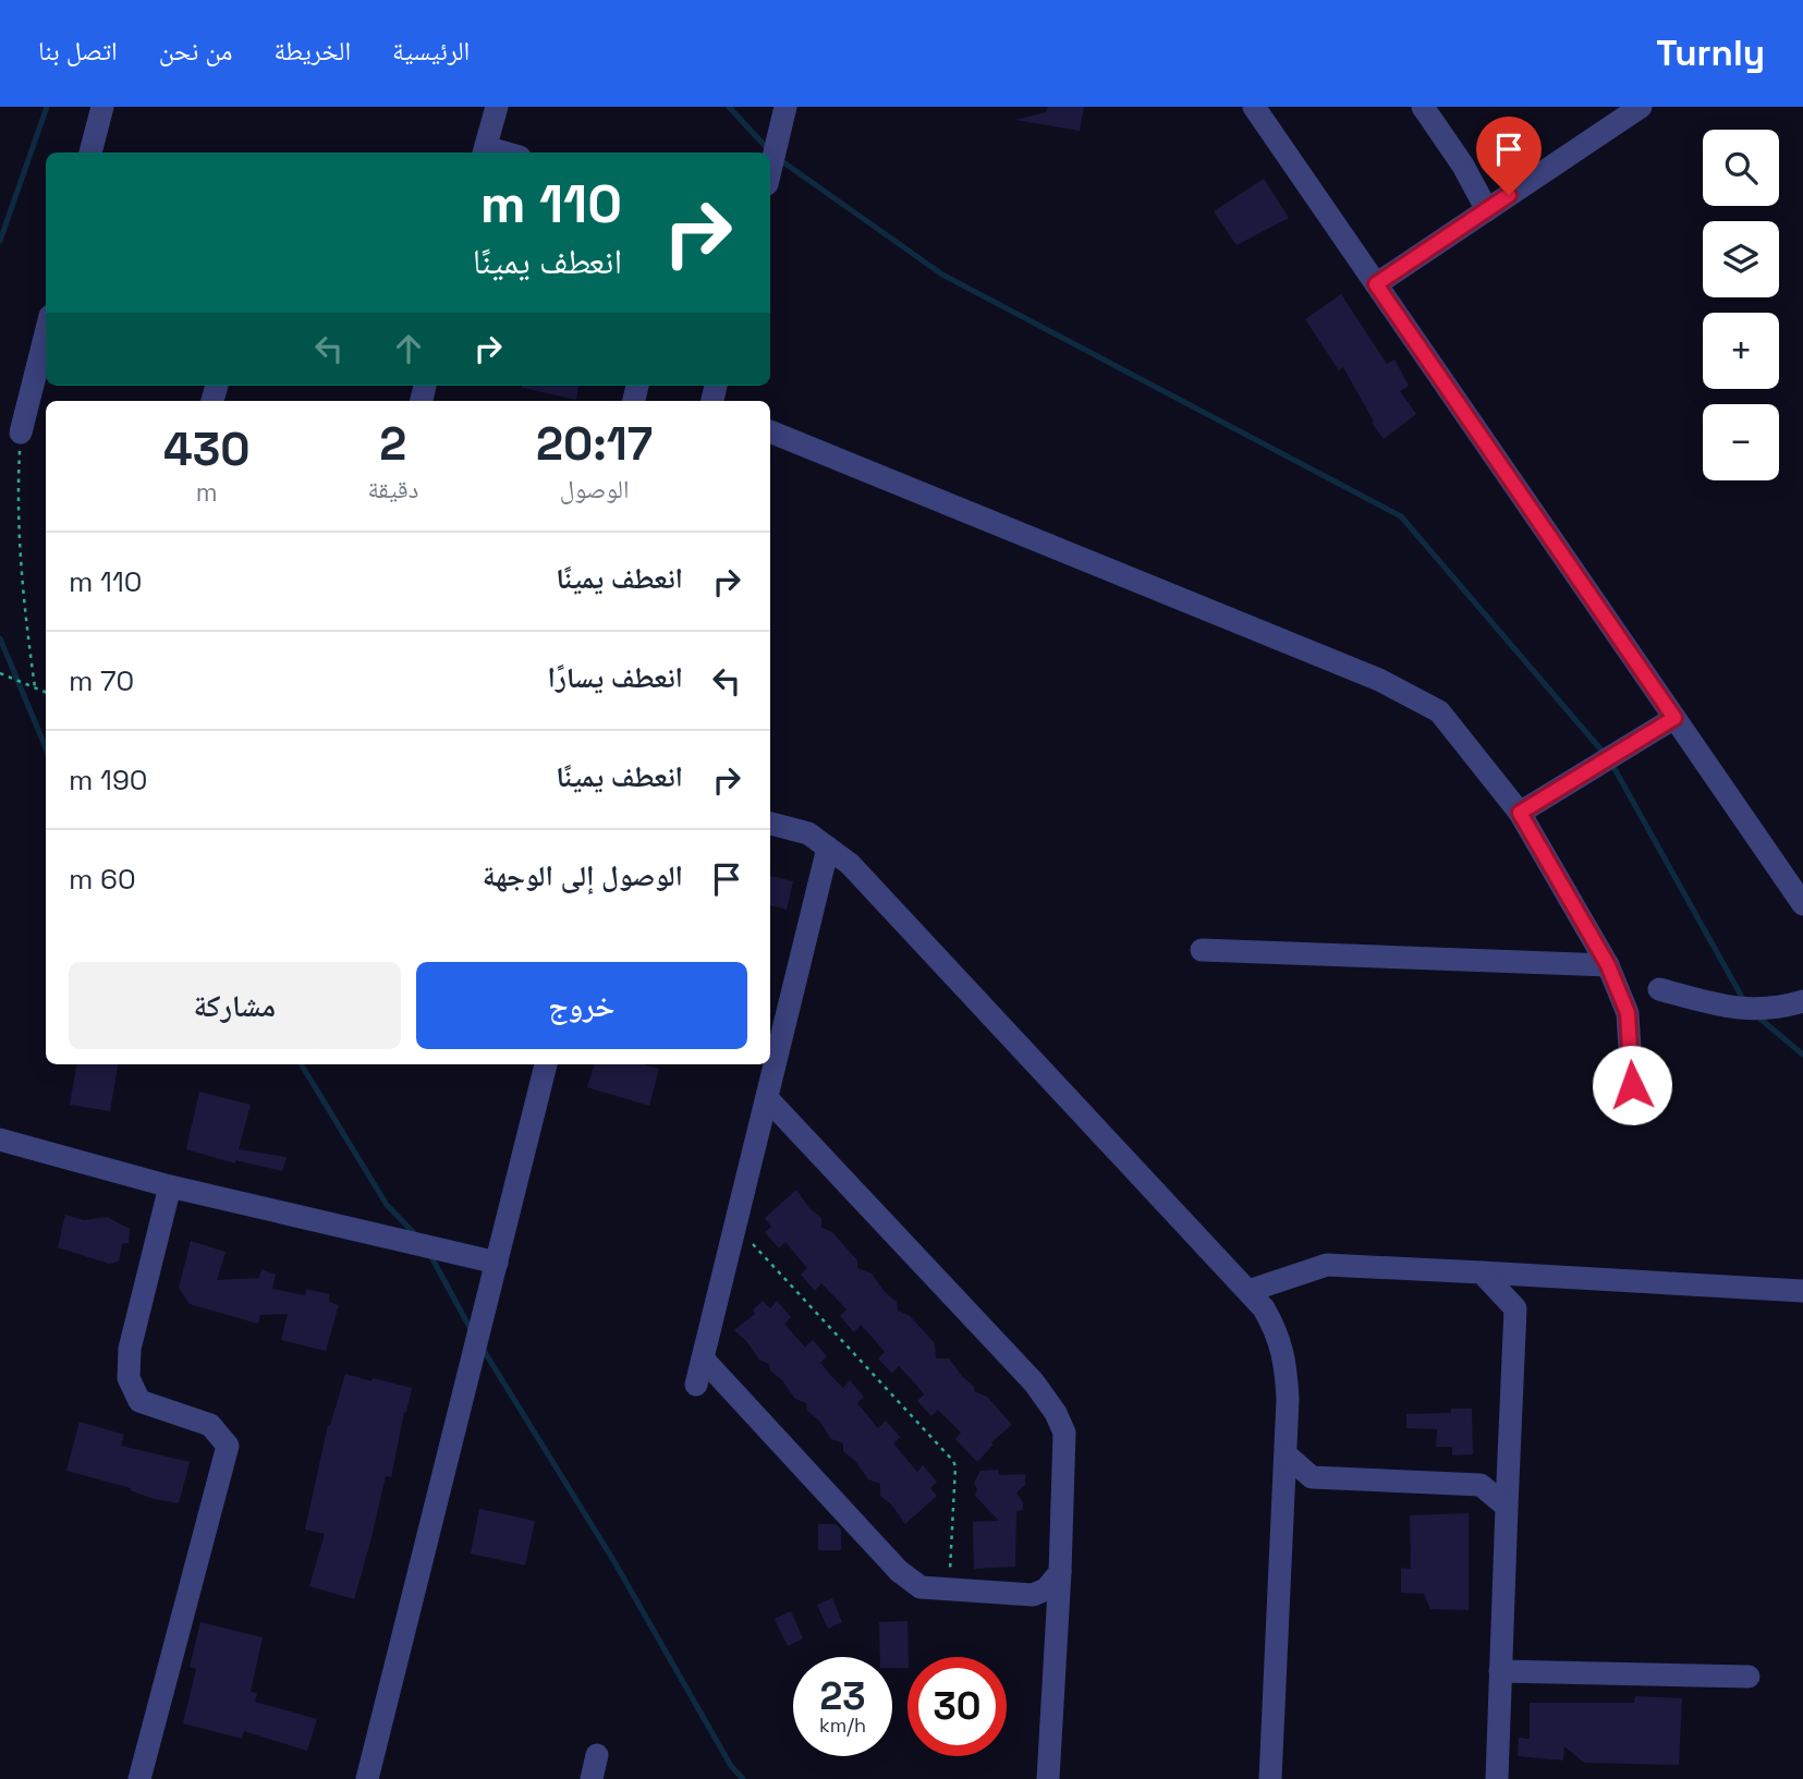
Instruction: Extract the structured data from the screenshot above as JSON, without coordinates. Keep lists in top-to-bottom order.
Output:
{
  "page": {
    "header": "Turnly",
    "nav": [
      "الرئيسية",
      "الخريطة",
      "من نحن",
      "اتصل بنا"
    ],
    "map_buttons": ["+", "−"],
    "turn": ["110 m", "انعطف يمينًا"],
    "eta": [
      "20:17",
      "الوصول",
      "2",
      "دقيقة",
      "430",
      "m"
    ],
    "list": [
      {
        "name": "انعطف يمينًا",
        "value": "110 m"
      },
      {
        "name": "انعطف يسارًا",
        "value": "70 m"
      },
      {
        "name": "انعطف يمينًا",
        "value": "190 m"
      },
      {
        "name": "الوصول إلى الوجهة",
        "value": "60 m"
      }
    ],
    "buttons": ["خروج", "مشاركة"],
    "speed": "23 km/h",
    "limit": "30"
  }
}
